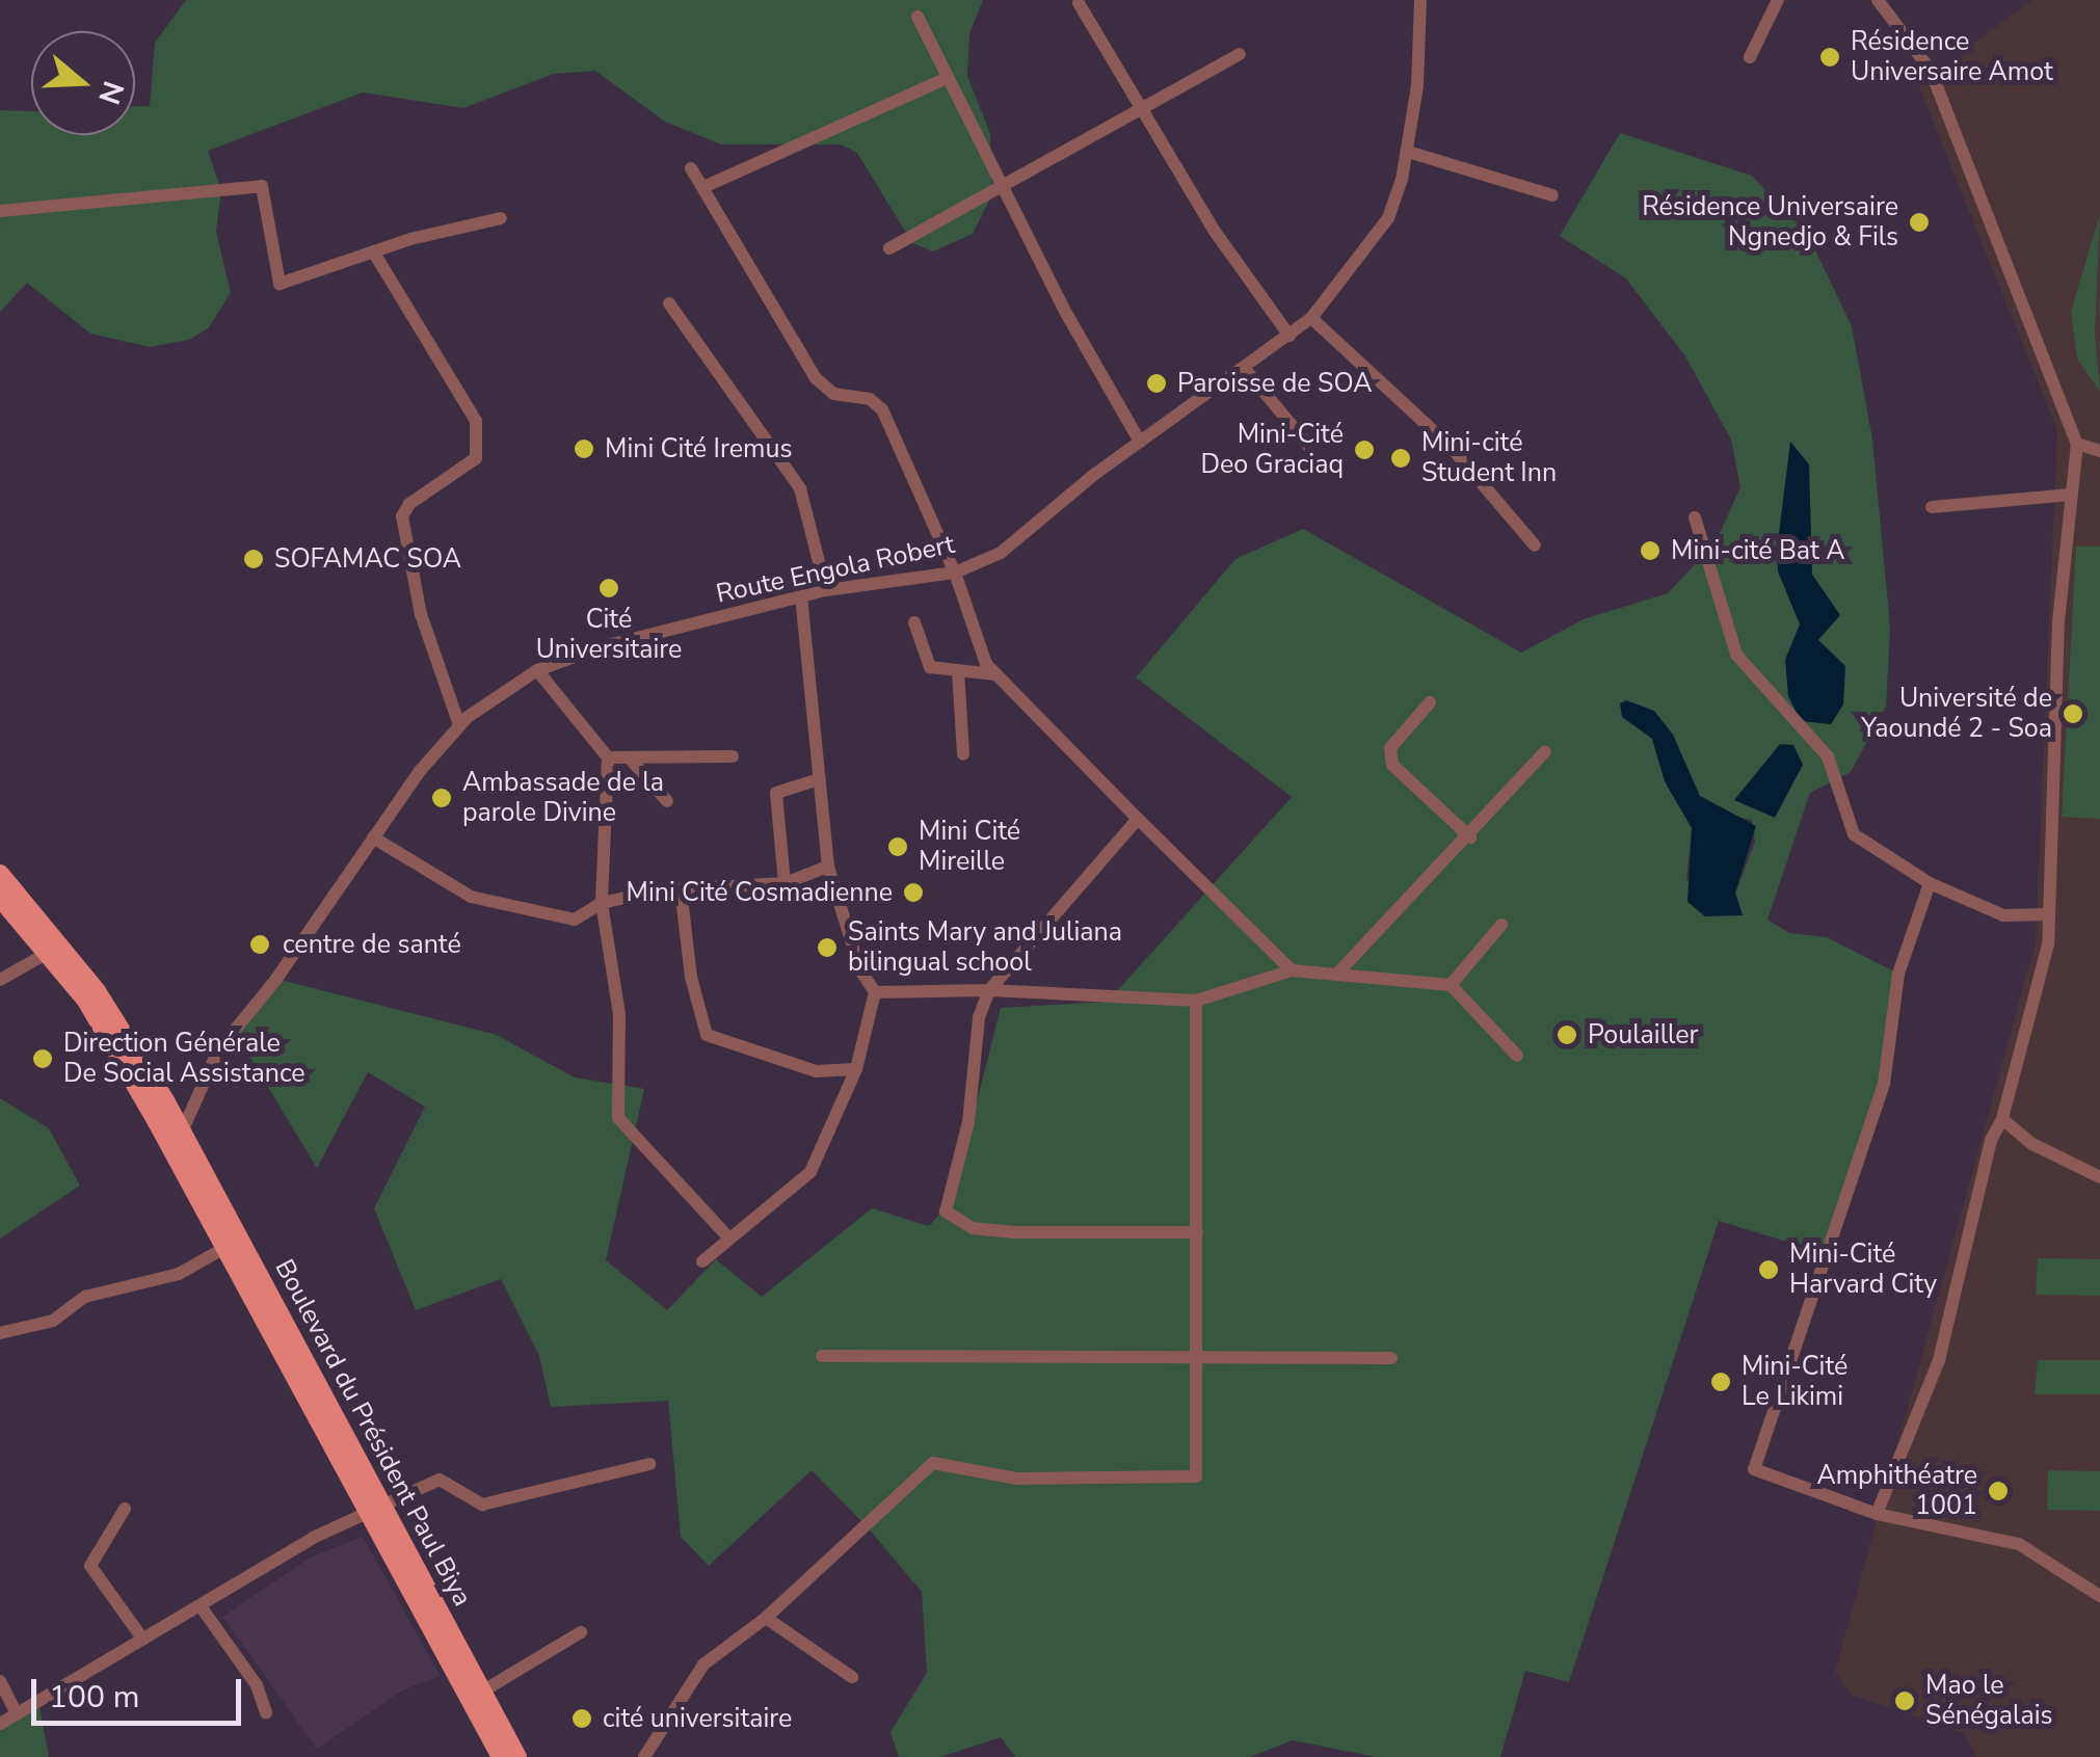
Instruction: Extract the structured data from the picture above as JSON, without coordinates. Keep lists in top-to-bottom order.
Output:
{
  "streets": {
    "main road": ["Boulevard du Président Paul Biya"],
    "street": ["Route Engola Robert"]
  },
  "crossings": [
    ["Route Engola Robert", "Boulevard du Président Paul Biya"]
  ],
  "places": [
    "Résidence Universaire Amot",
    "Résidence Universaire Ngnedjo & Fils",
    "Paroisse de SOA",
    "Mini Cité Iremus",
    "Mini-Cité Deo Graciaq",
    "Mini-cité Student Inn",
    "Mini-cité Bat A",
    "SOFAMAC SOA",
    "Cité Universitaire",
    "Université de Yaoundé 2 - Soa",
    "Ambassade de la parole Divine",
    "Mini Cité Mireille",
    "Mini Cité Cosmadienne",
    "centre de santé",
    "Saints Mary and Juliana bilingual school",
    "Poulailler",
    "Direction Générale De Social Assistance",
    "Mini-Cité Harvard City",
    "Mini-Cité Le Likimi",
    "Amphithéatre 1001",
    "Mao le Sénégalais",
    "cité universitaire"
  ],
  "scale_bar": "100 m",
  "north": "right"
}
